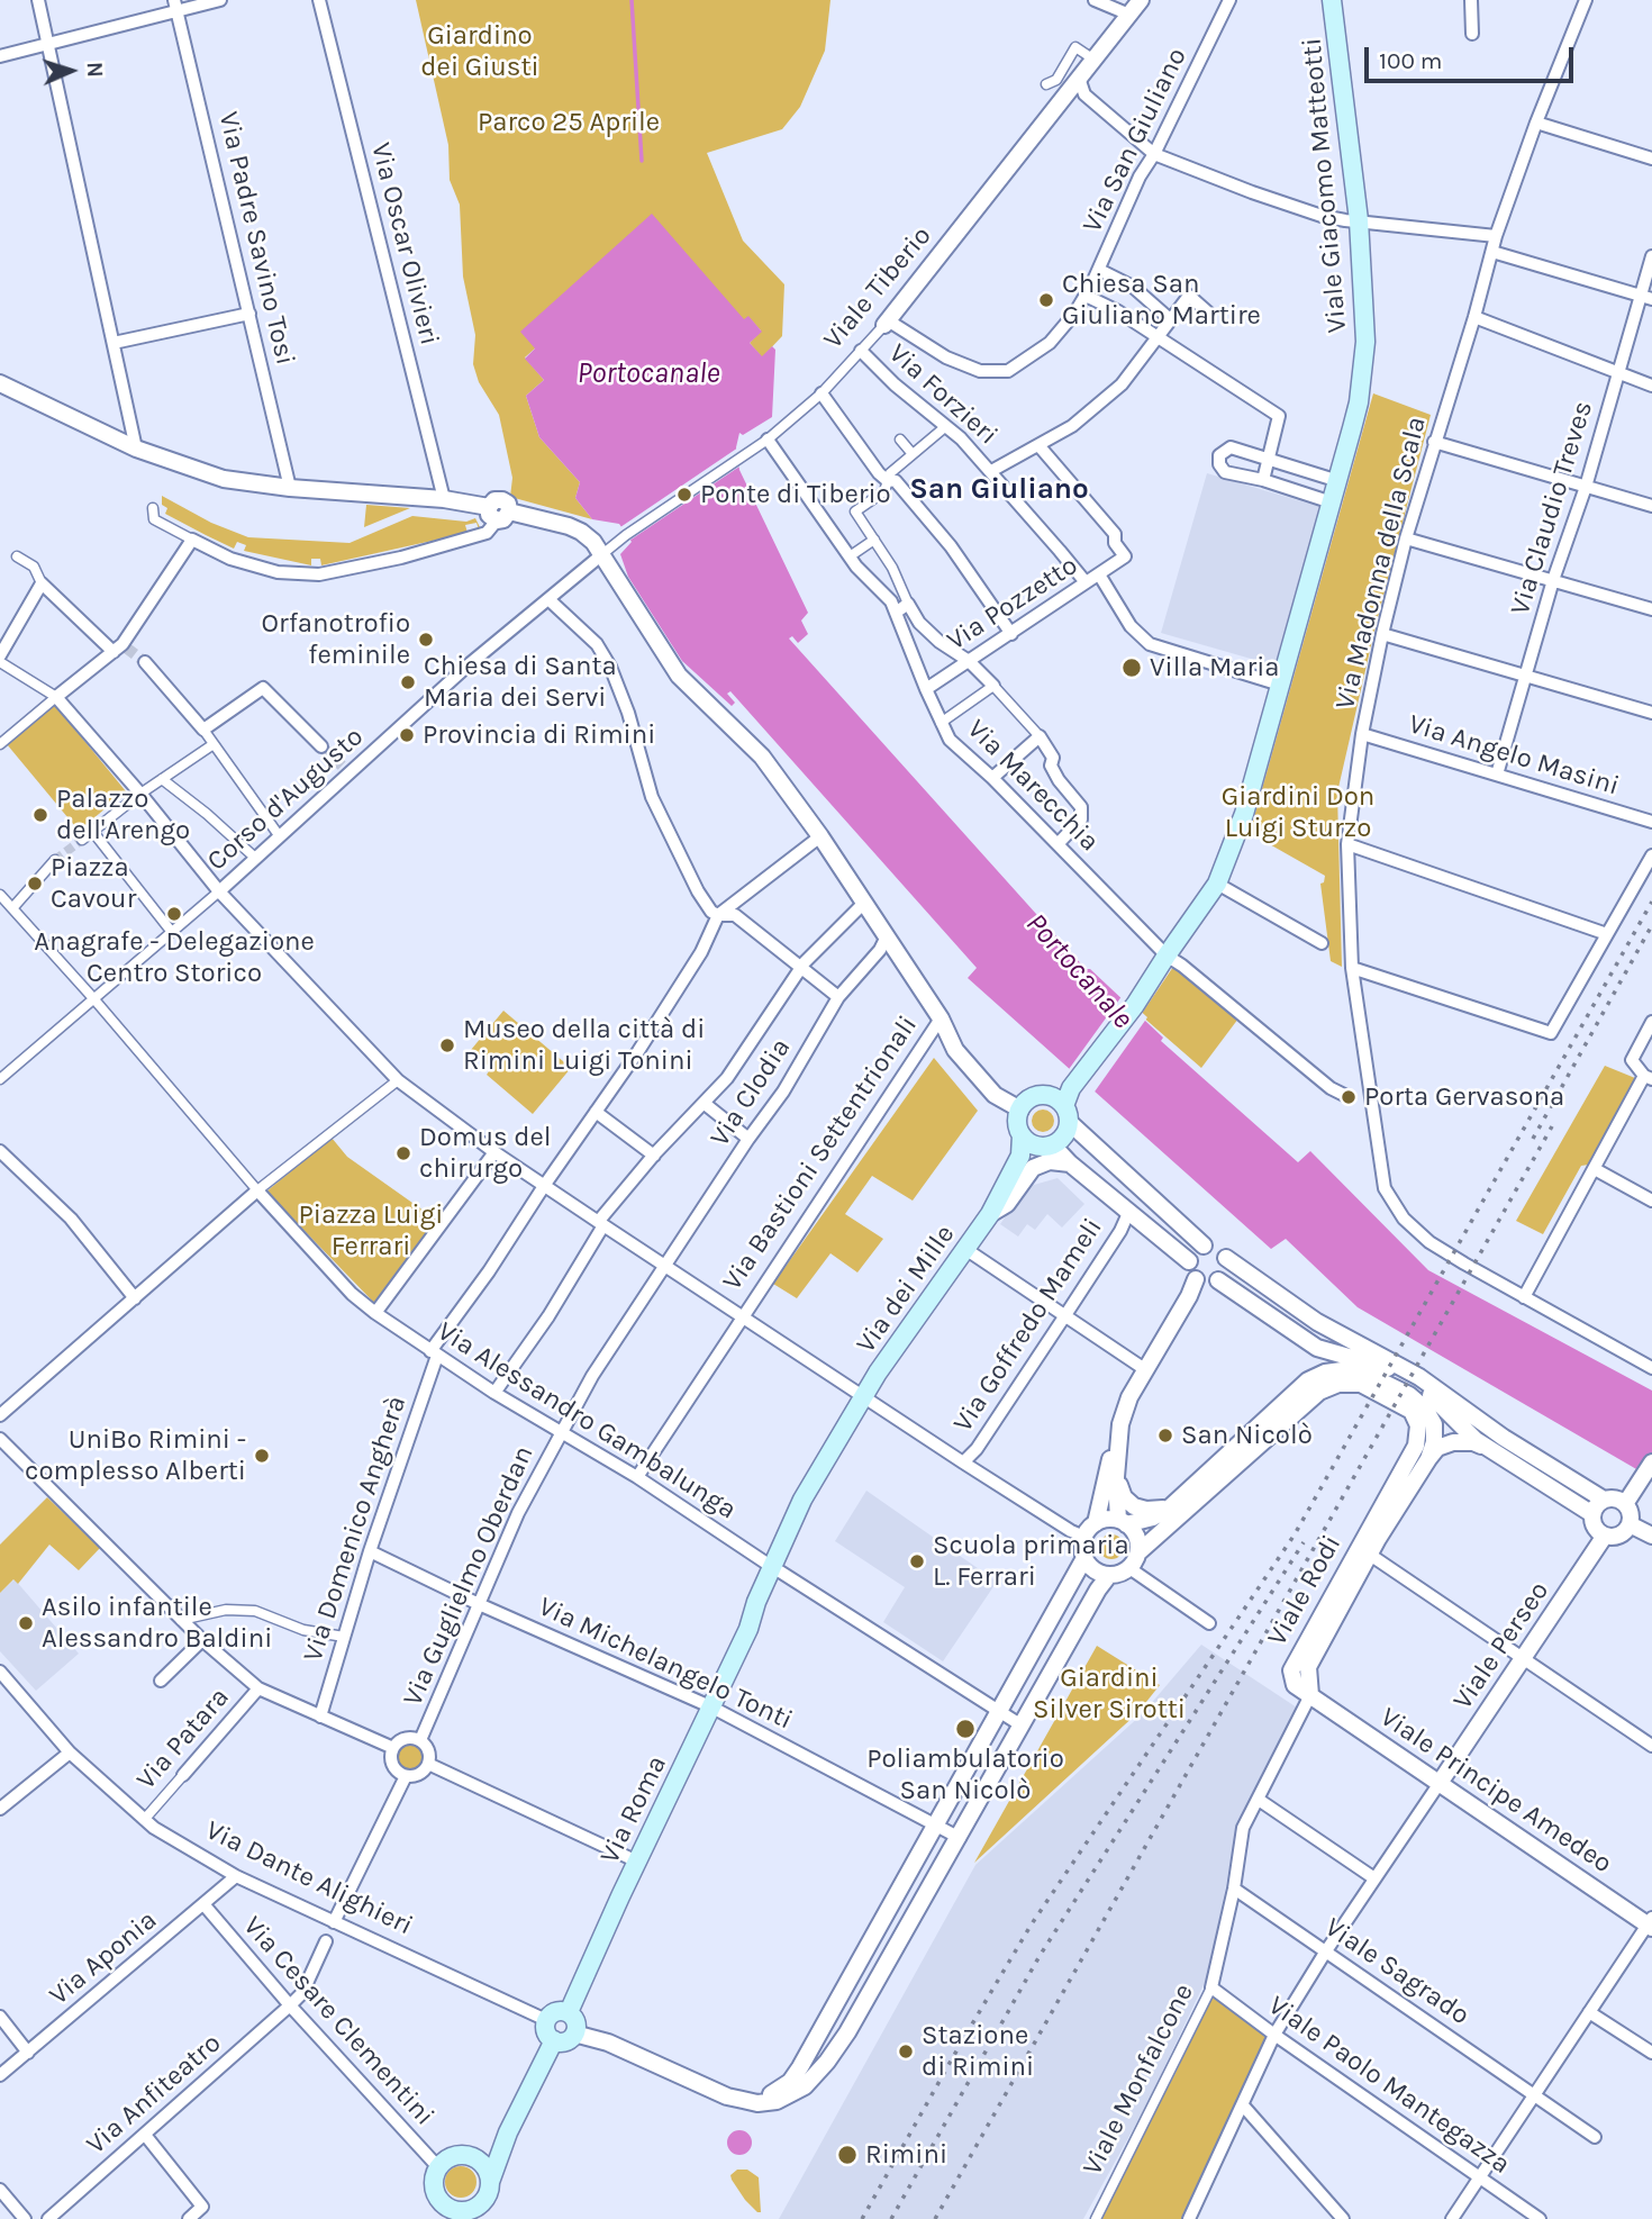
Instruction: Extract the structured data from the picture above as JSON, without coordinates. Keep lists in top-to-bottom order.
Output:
{
  "streets": {
    "main road": ["Viale Giacomo Matteotti", "Via dei Mille", "Via Roma"],
    "street": [
      "Via San Giuliano",
      "Via Padre Savino Tosi",
      "Via Oscar Olivieri",
      "Viale Tiberio",
      "Via Forzieri",
      "Via Claudio Treves",
      "Via Madonna della Scala",
      "Via Pozzetto",
      "Via Angelo Masini",
      "Via Marecchia",
      "Corso d'Augusto",
      "Via Clodia",
      "Via Bastioni Settentrionali",
      "Via Goffredo Mameli",
      "Via Alessandro Gambalunga",
      "Via Domenico Angherà",
      "Via Guglielmo Oberdan",
      "Viale Rodi",
      "Viale Perseo",
      "Via Michelangelo Tonti",
      "Via Patara",
      "Viale Principe Amedeo",
      "Via Dante Alighieri",
      "Via Aponia",
      "Viale Sagrado",
      "Via Cesare Clementini",
      "Viale Monfalcone",
      "Viale Paolo Mantegazza",
      "Via Anfiteatro"
    ]
  },
  "crossings": [
    ["Via San Giuliano", "Viale Tiberio"],
    ["Viale Giacomo Matteotti", "Via Marecchia"],
    ["Viale Giacomo Matteotti", "Via Bastioni Settentrionali"],
    ["Viale Giacomo Matteotti", "Via dei Mille"],
    ["Via Padre Savino Tosi", "Via Bastioni Settentrionali"],
    ["Via Oscar Olivieri", "Via Bastioni Settentrionali"],
    ["Viale Tiberio", "Via Forzieri"],
    ["Viale Tiberio", "Via Marecchia"],
    ["Viale Tiberio", "Corso d'Augusto"],
    ["Viale Tiberio", "Via Bastioni Settentrionali"],
    ["Via Forzieri", "Via Pozzetto"],
    ["Via Claudio Treves", "Via Angelo Masini"],
    ["Via Madonna della Scala", "Via Angelo Masini"],
    ["Via Madonna della Scala", "Via Marecchia"],
    ["Via Pozzetto", "Via Marecchia"],
    ["Corso d'Augusto", "Via Bastioni Settentrionali"],
    ["Via Clodia", "Via Bastioni Settentrionali"],
    ["Via Clodia", "Via Alessandro Gambalunga"],
    ["Via Clodia", "Via Guglielmo Oberdan"],
    ["Via Bastioni Settentrionali", "Via dei Mille"],
    ["Via Bastioni Settentrionali", "Via Alessandro Gambalunga"],
    ["Via dei Mille", "Via Roma"],
    ["Via Alessandro Gambalunga", "Via Domenico Angherà"],
    ["Via Alessandro Gambalunga", "Via Guglielmo Oberdan"],
    ["Via Alessandro Gambalunga", "Via Roma"],
    ["Via Domenico Angherà", "Via Michelangelo Tonti"],
    ["Via Guglielmo Oberdan", "Via Michelangelo Tonti"],
    ["Viale Rodi", "Viale Principe Amedeo"],
    ["Viale Rodi", "Viale Monfalcone"],
    ["Viale Perseo", "Viale Principe Amedeo"],
    ["Via Michelangelo Tonti", "Via Roma"],
    ["Via Patara", "Via Dante Alighieri"],
    ["Viale Principe Amedeo", "Viale Monfalcone"],
    ["Via Roma", "Via Dante Alighieri"],
    ["Via Dante Alighieri", "Via Aponia"],
    ["Via Aponia", "Via Cesare Clementini"],
    ["Viale Sagrado", "Viale Monfalcone"],
    ["Via Cesare Clementini", "Via Anfiteatro"],
    ["Viale Monfalcone", "Viale Paolo Mantegazza"]
  ],
  "districts": ["San Giuliano"],
  "water": ["Portocanale"],
  "parks": [
    "Giardino dei Giusti",
    "Parco 25 Aprile",
    "Giardini Don Luigi Sturzo",
    "Piazza Luigi Ferrari",
    "Giardini Silver Sirotti"
  ],
  "places": [
    "Chiesa San Giuliano Martire",
    "Ponte di Tiberio",
    "Orfanotrofio feminile",
    "Villa Maria",
    "Chiesa di Santa Maria dei Servi",
    "Provincia di Rimini",
    "Palazzo dell'Arengo",
    "Piazza Cavour",
    "Anagrafe - Delegazione Centro Storico",
    "Museo della città di Rimini Luigi Tonini",
    "Porta Gervasona",
    "Domus del chirurgo",
    "San Nicolò",
    "UniBo Rimini - complesso Alberti",
    "Scuola primaria L. Ferrari",
    "Asilo infantile Alessandro Baldini",
    "Poliambulatorio San Nicolò",
    "Stazione di Rimini",
    "Rimini"
  ],
  "scale_bar": "100 m",
  "north": "right"
}
